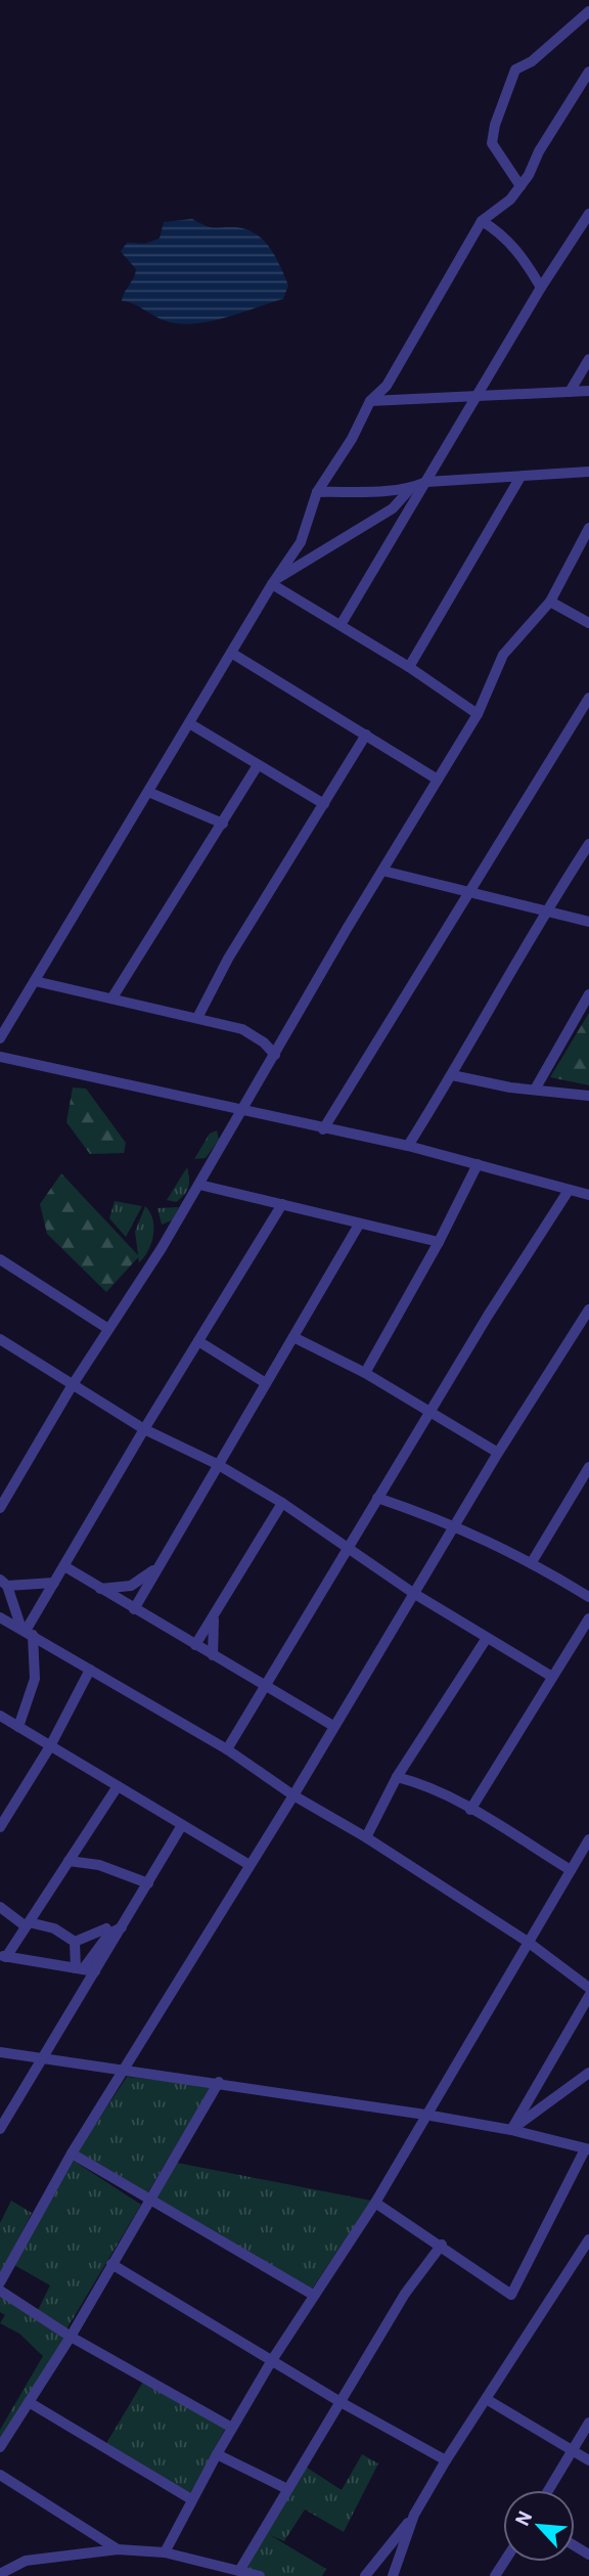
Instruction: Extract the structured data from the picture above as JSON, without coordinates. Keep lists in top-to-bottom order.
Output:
{
  "north": "top left"
}
